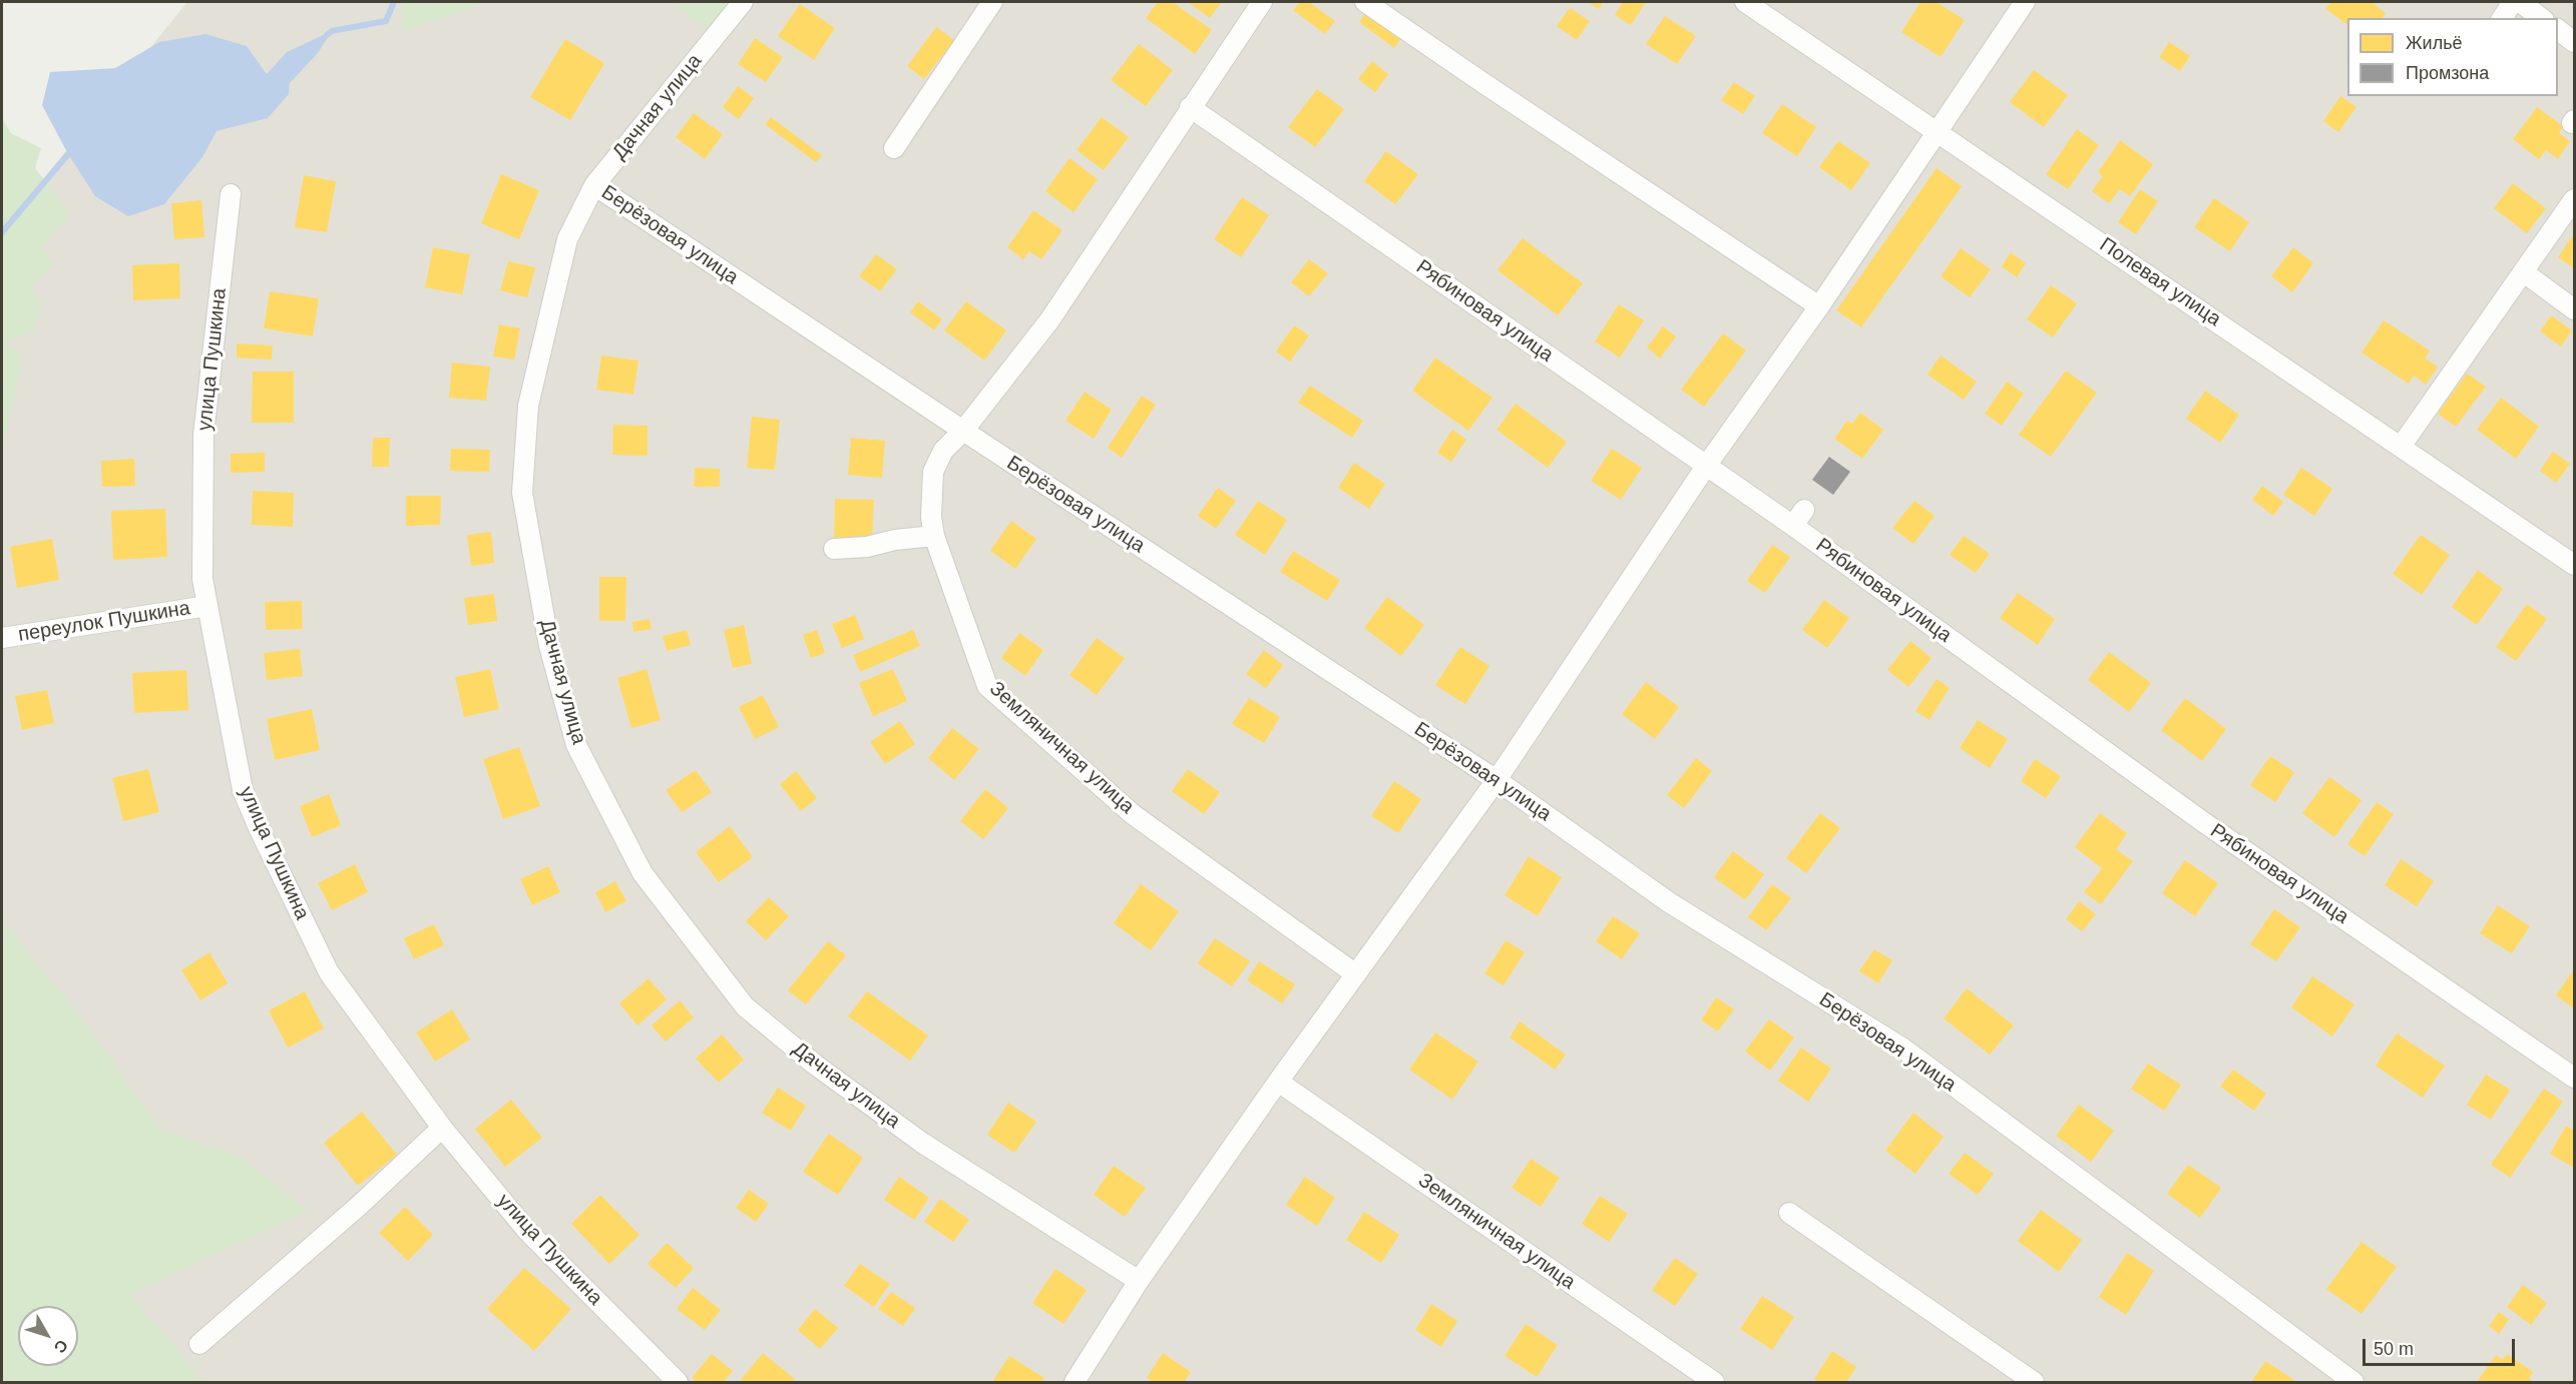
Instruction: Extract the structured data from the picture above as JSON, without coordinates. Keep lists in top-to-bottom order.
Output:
{
  "streets": {
    "street": [
      "Дачная улица",
      "Берёзовая улица",
      "Полевая улица",
      "Рябиновая улица",
      "улица Пушкина",
      "переулок Пушкина",
      "Земляничная улица"
    ]
  },
  "crossings": [
    ["Дачная улица", "Берёзовая улица"],
    ["Берёзовая улица", "Земляничная улица"],
    ["Рябиновая улица", "Земляничная улица"],
    ["улица Пушкина", "переулок Пушкина"]
  ],
  "legend": ["Жильё", "Промзона"],
  "scale_bar": "50 m",
  "north": "bottom right"
}
